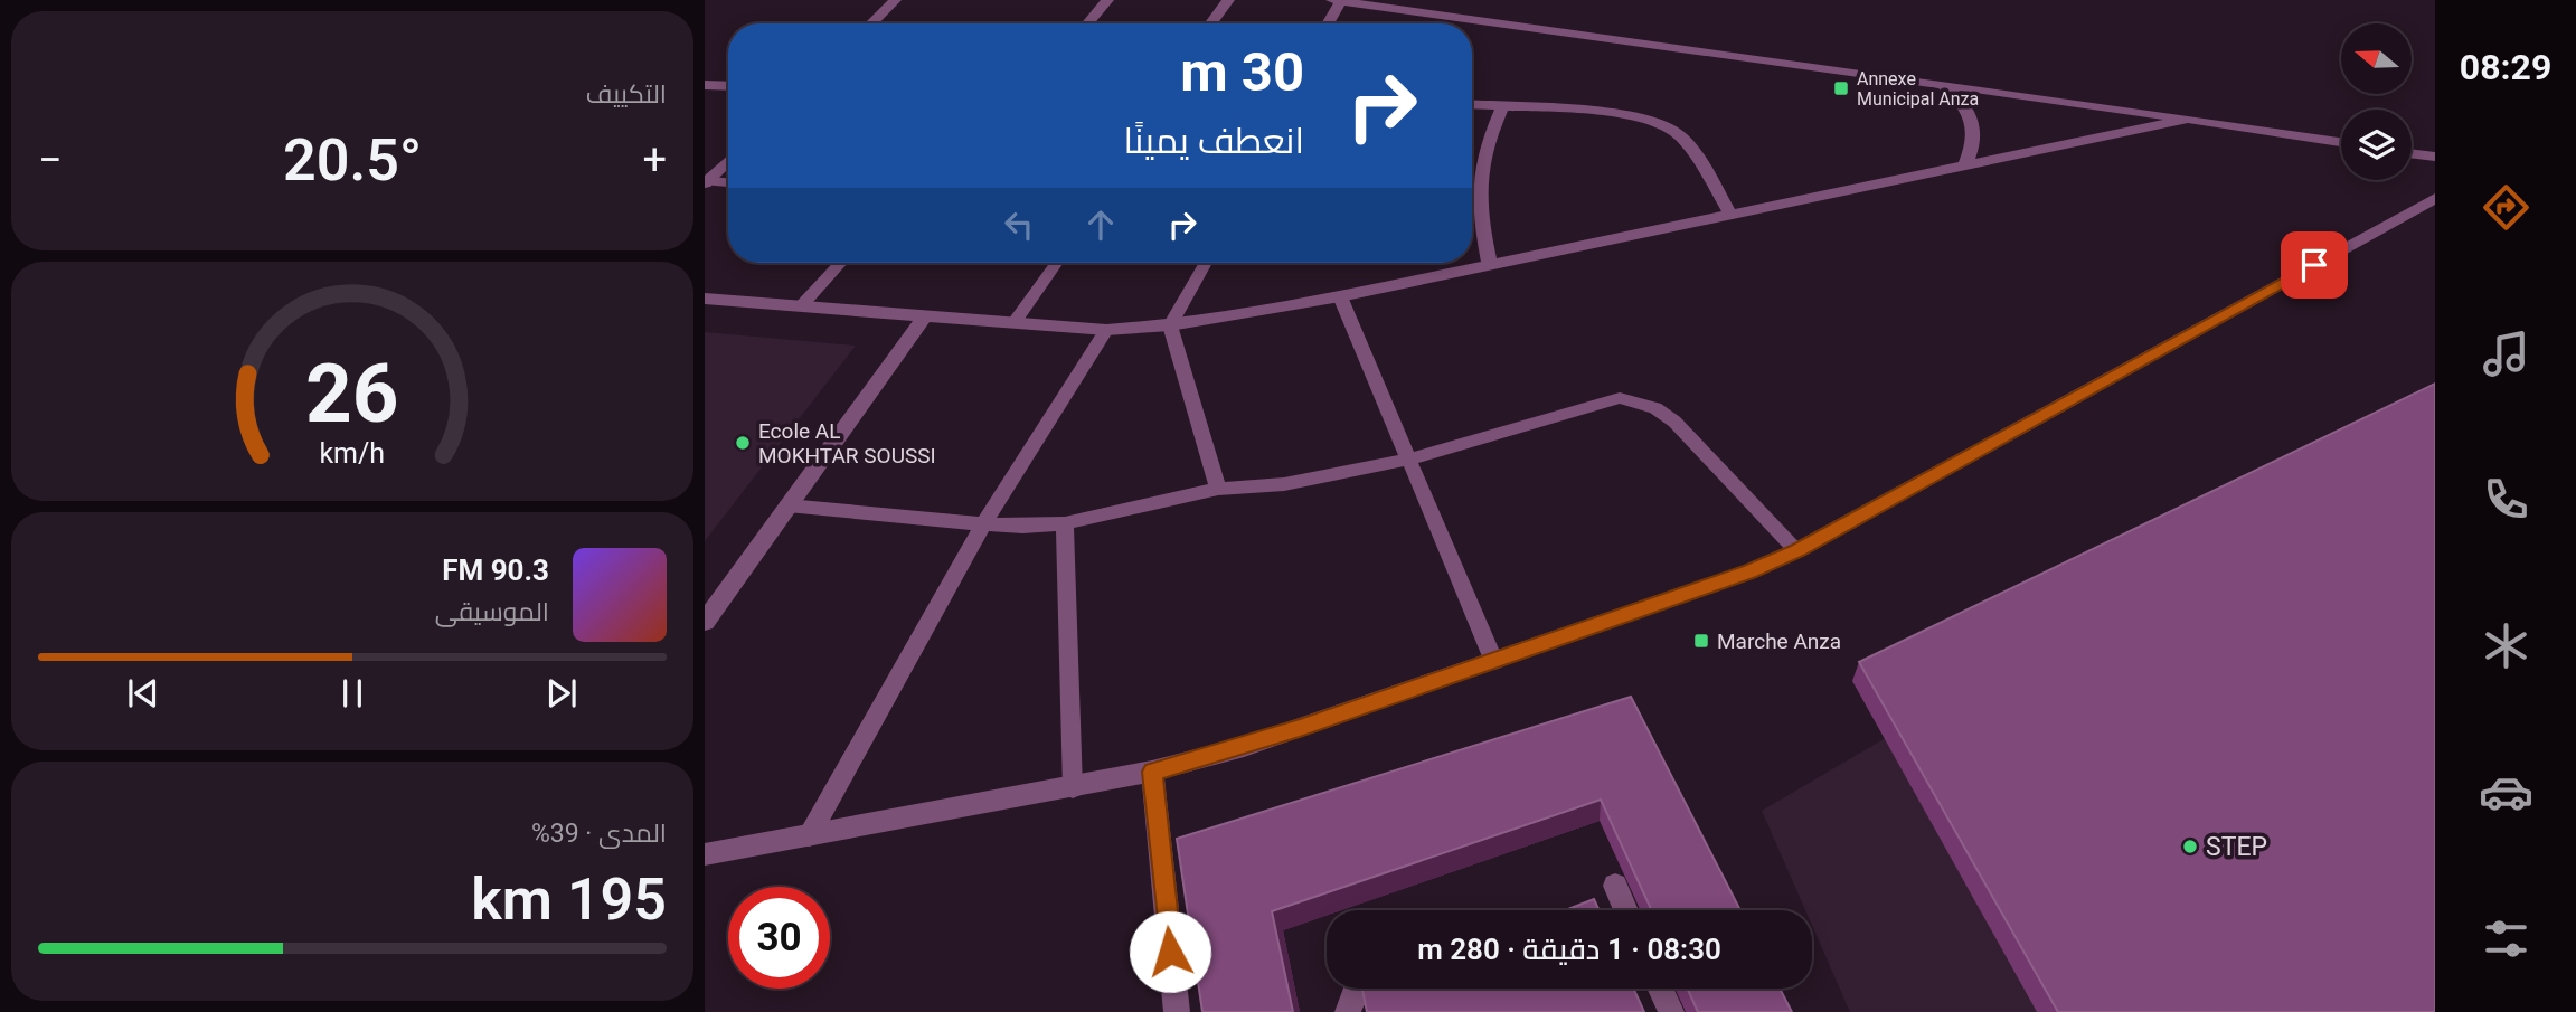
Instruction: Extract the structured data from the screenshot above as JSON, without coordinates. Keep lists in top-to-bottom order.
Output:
{
  "places": {
    "transit": ["Annexe Municipal Anza", "Marche Anza"],
    "other": ["Ecole AL MOKHTAR SOUSSI", "STEP"]
  },
  "north": "left",
  "page": {
    "tabs": "08:29",
    "tile": [
      "التكييف",
      ["المدى · 39%", "195 km"]
    ],
    "turn": ["30 m", "انعطف يمينًا"],
    "heat": ["−", "20.5°", "+"],
    "song": ["90.3 FM", "الموسيقى"],
    "limit": "30",
    "trip": "08:30 · 1 دقيقة · 280 m",
    "gauge": ["26", "km/h"]
  }
}
